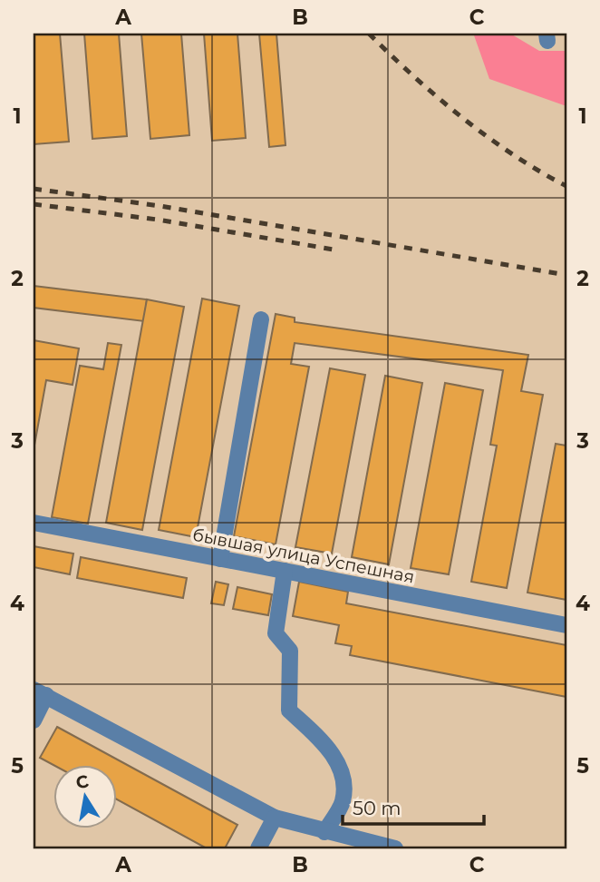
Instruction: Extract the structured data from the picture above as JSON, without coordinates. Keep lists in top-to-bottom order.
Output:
{
  "streets": {
    "lane": ["бывшая улица Успешная"]
  },
  "scale_bar": "50 m",
  "north": "top",
  "grid": {
    "columns": ["A", "B", "C"],
    "rows": [
      "1",
      "2",
      "3",
      "4",
      "5"
    ]
  }
}
